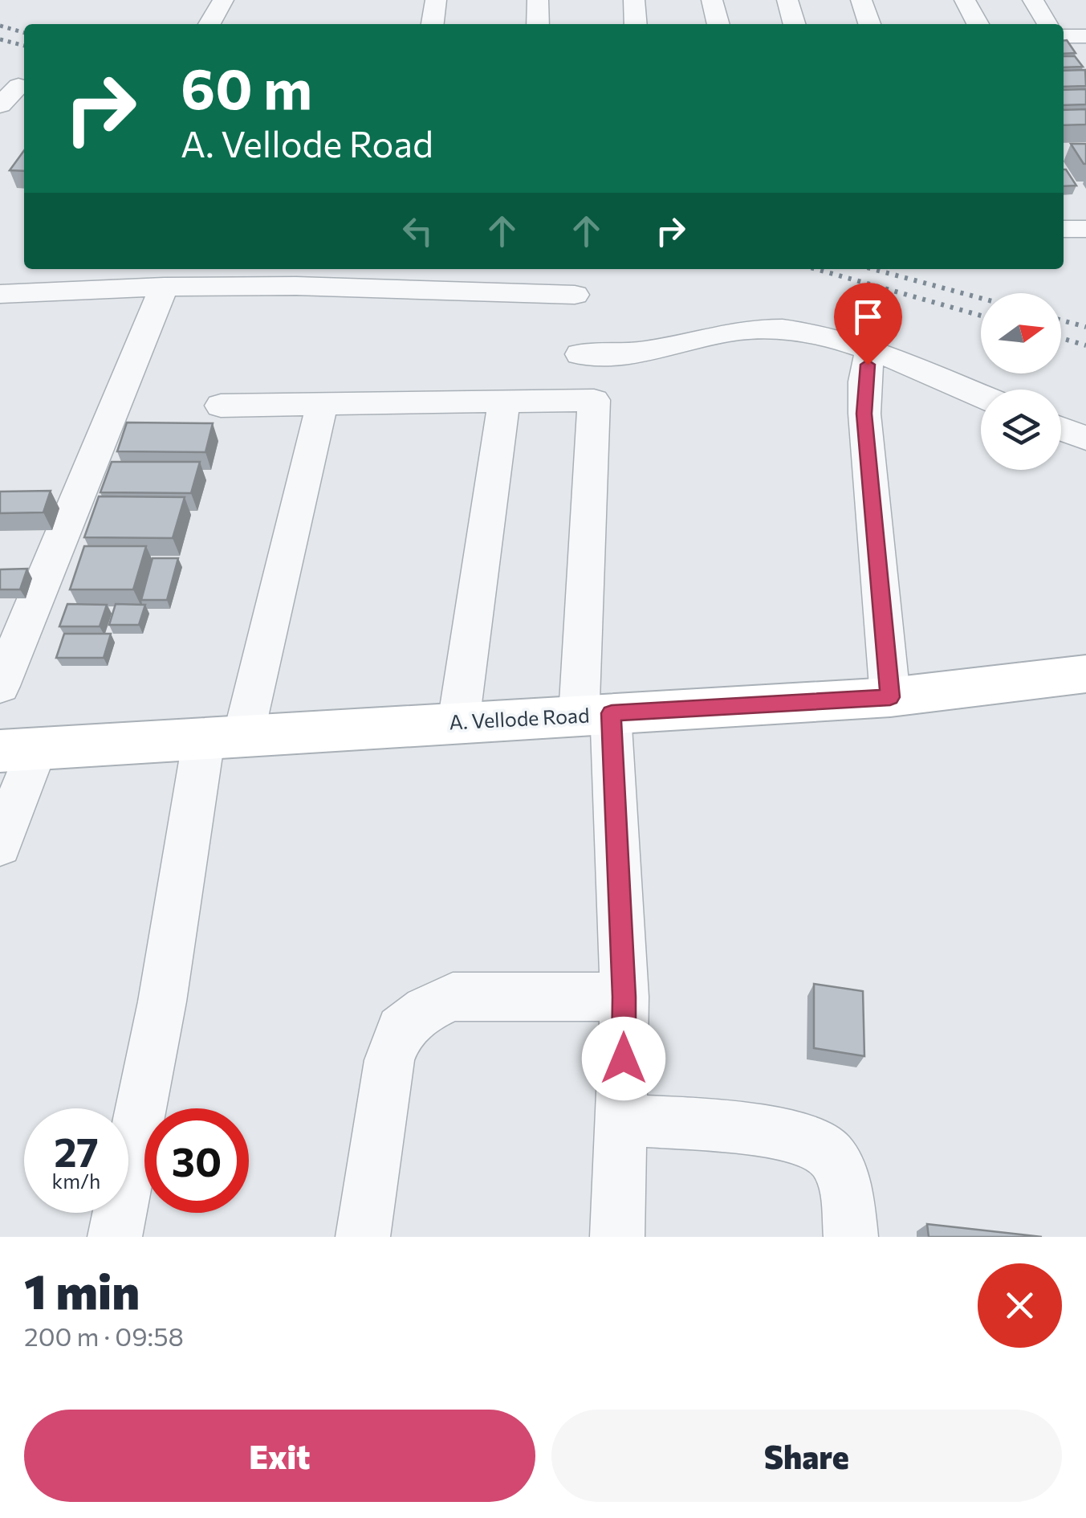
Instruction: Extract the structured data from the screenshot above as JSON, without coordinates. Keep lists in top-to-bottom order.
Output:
{
  "streets": {
    "main road": ["A. Vellode Road"]
  },
  "north": "right",
  "page": {
    "turn": ["60 m", "A. Vellode Road"],
    "speed": "27 km/h",
    "limit": "30",
    "heading": ["1 min", "200 m · 09:58"],
    "buttons": ["Exit", "Share"]
  }
}
